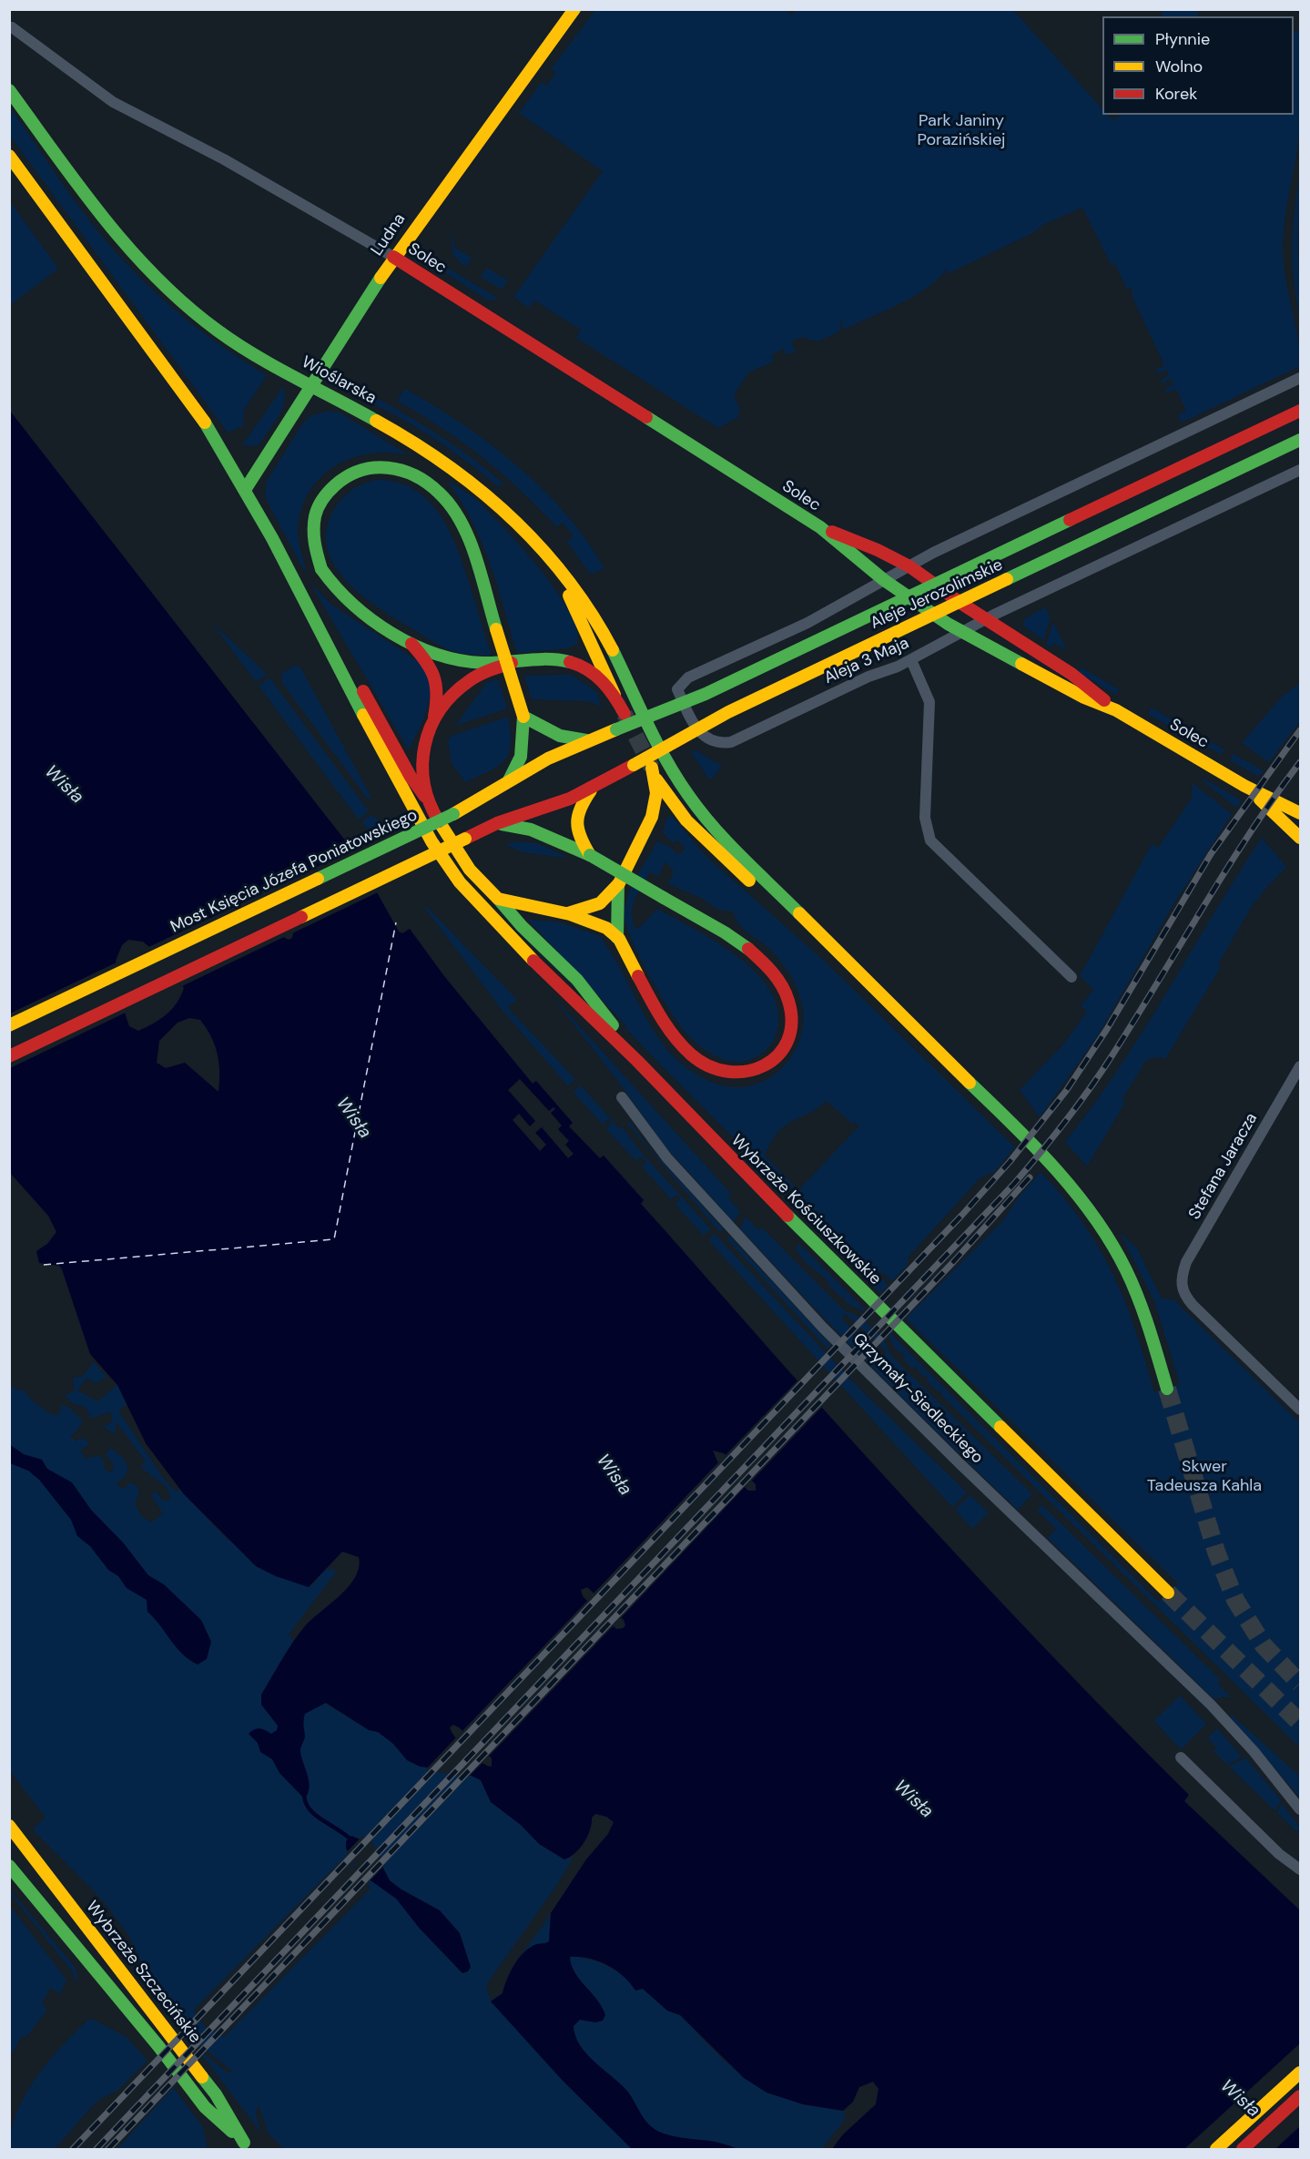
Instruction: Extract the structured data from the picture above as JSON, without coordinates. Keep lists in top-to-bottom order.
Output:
{
  "streets": {
    "main road": [
      "Ludna",
      "Solec",
      "Wioślarska",
      "Aleje Jerozolimskie",
      "Most Księcia Józefa Poniatowskiego",
      "Wybrzeże Kościuszkowskie",
      "Wybrzeże Szczecińskie"
    ],
    "street": ["Aleja 3 Maja", "Stefana Jaracza", "Grzymały-Siedleckiego"]
  },
  "crossings": [
    ["Ludna", "Solec"],
    ["Ludna", "Wioślarska"],
    ["Solec", "Aleja 3 Maja"],
    ["Aleje Jerozolimskie", "Most Księcia Józefa Poniatowskiego"]
  ],
  "water": ["Wisła"],
  "parks": ["Park Janiny Porazińskiej", "Skwer Tadeusza Kahla"],
  "legend": ["Płynnie", "Wolno", "Korek"]
}
